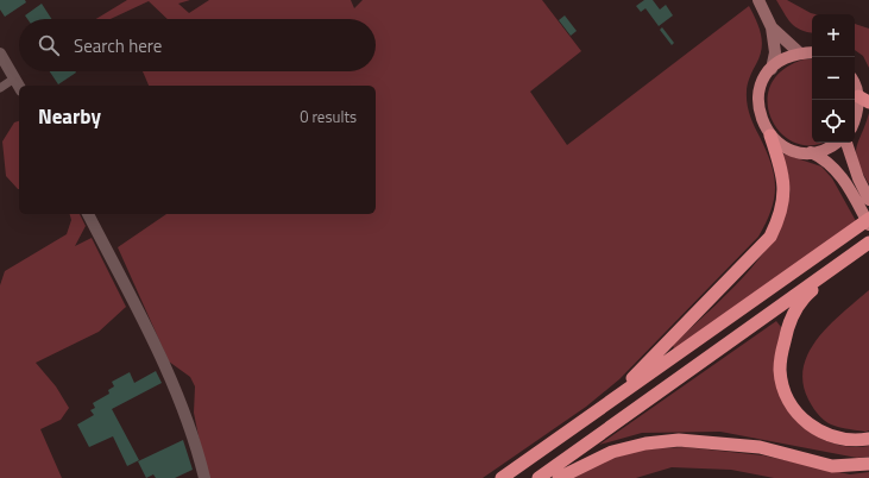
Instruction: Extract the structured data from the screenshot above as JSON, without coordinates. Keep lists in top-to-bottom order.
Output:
{
  "page": {
    "map_buttons": ["+", "−"],
    "search": "Search here",
    "heading": ["Nearby", "0 results"]
  }
}
